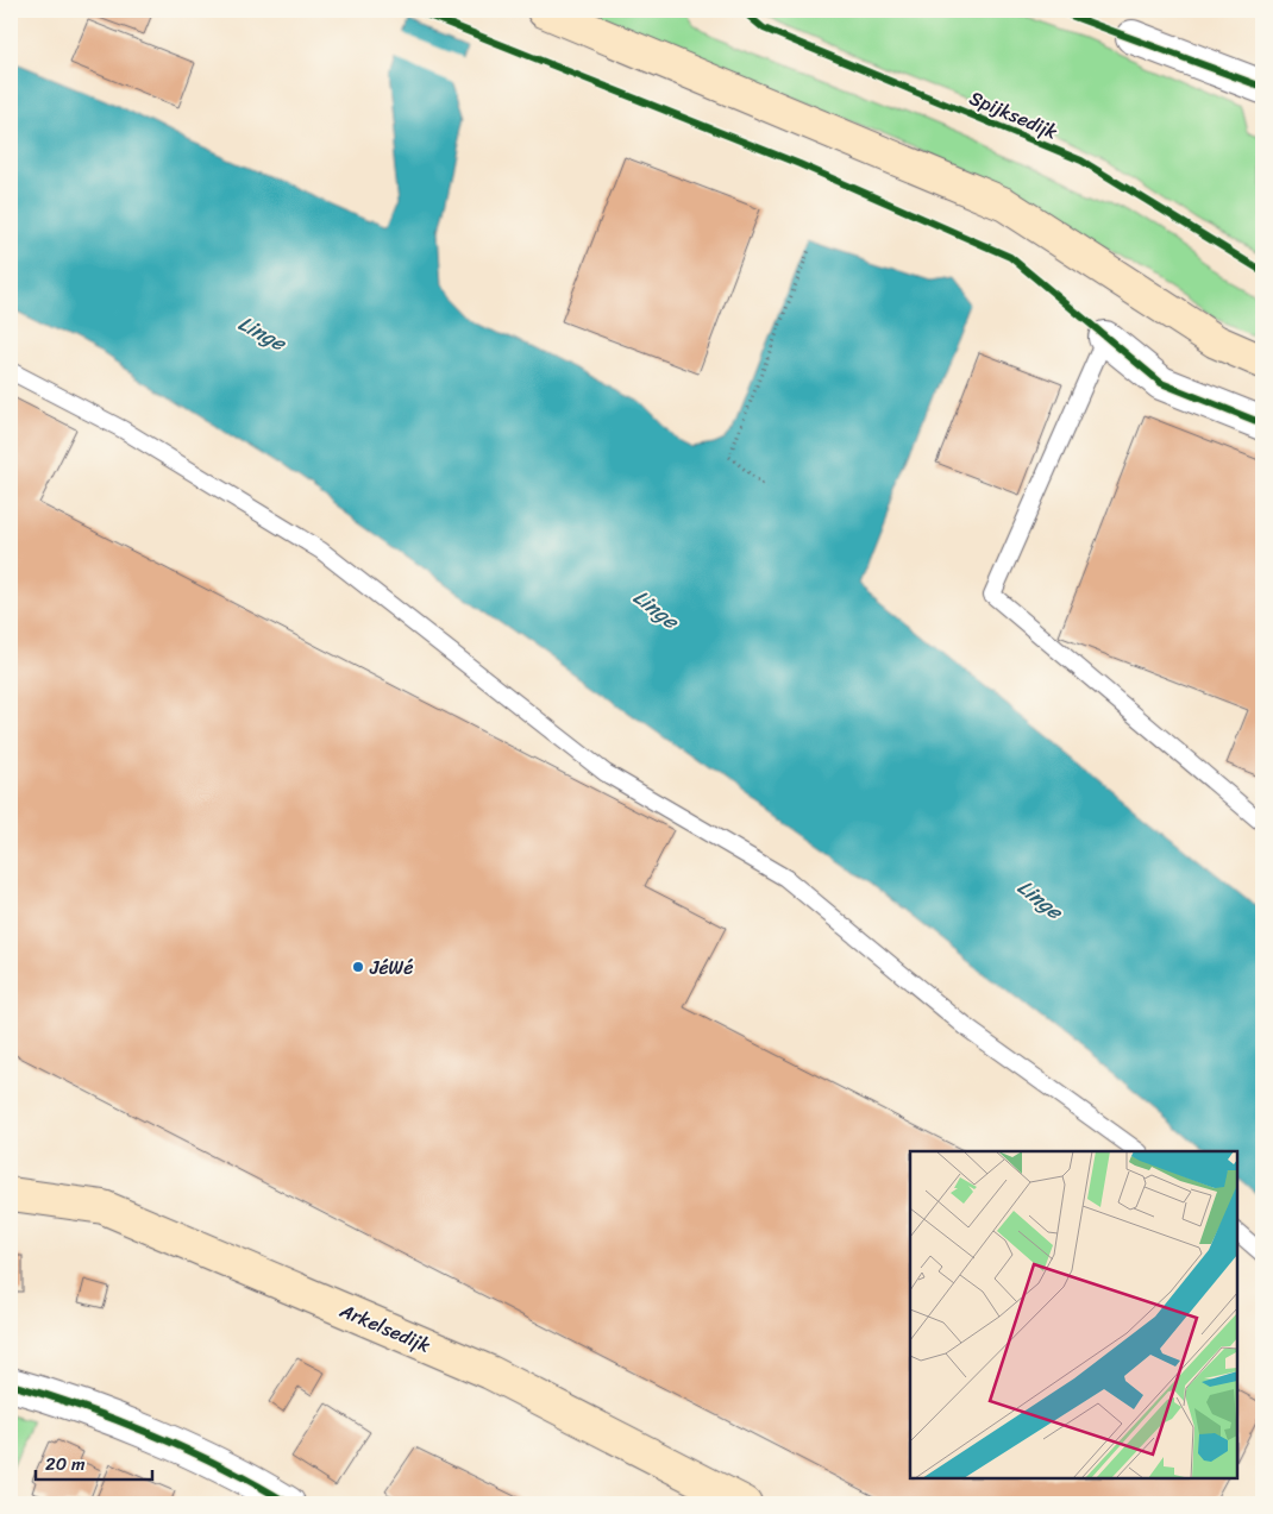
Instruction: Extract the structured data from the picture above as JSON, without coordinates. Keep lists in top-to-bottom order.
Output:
{
  "streets": {
    "main road": ["Arkelsedijk"],
    "cycle path": ["Spijksedijk"]
  },
  "water": ["Linge"],
  "places": ["JéWé"],
  "scale_bar": "20 m"
}
